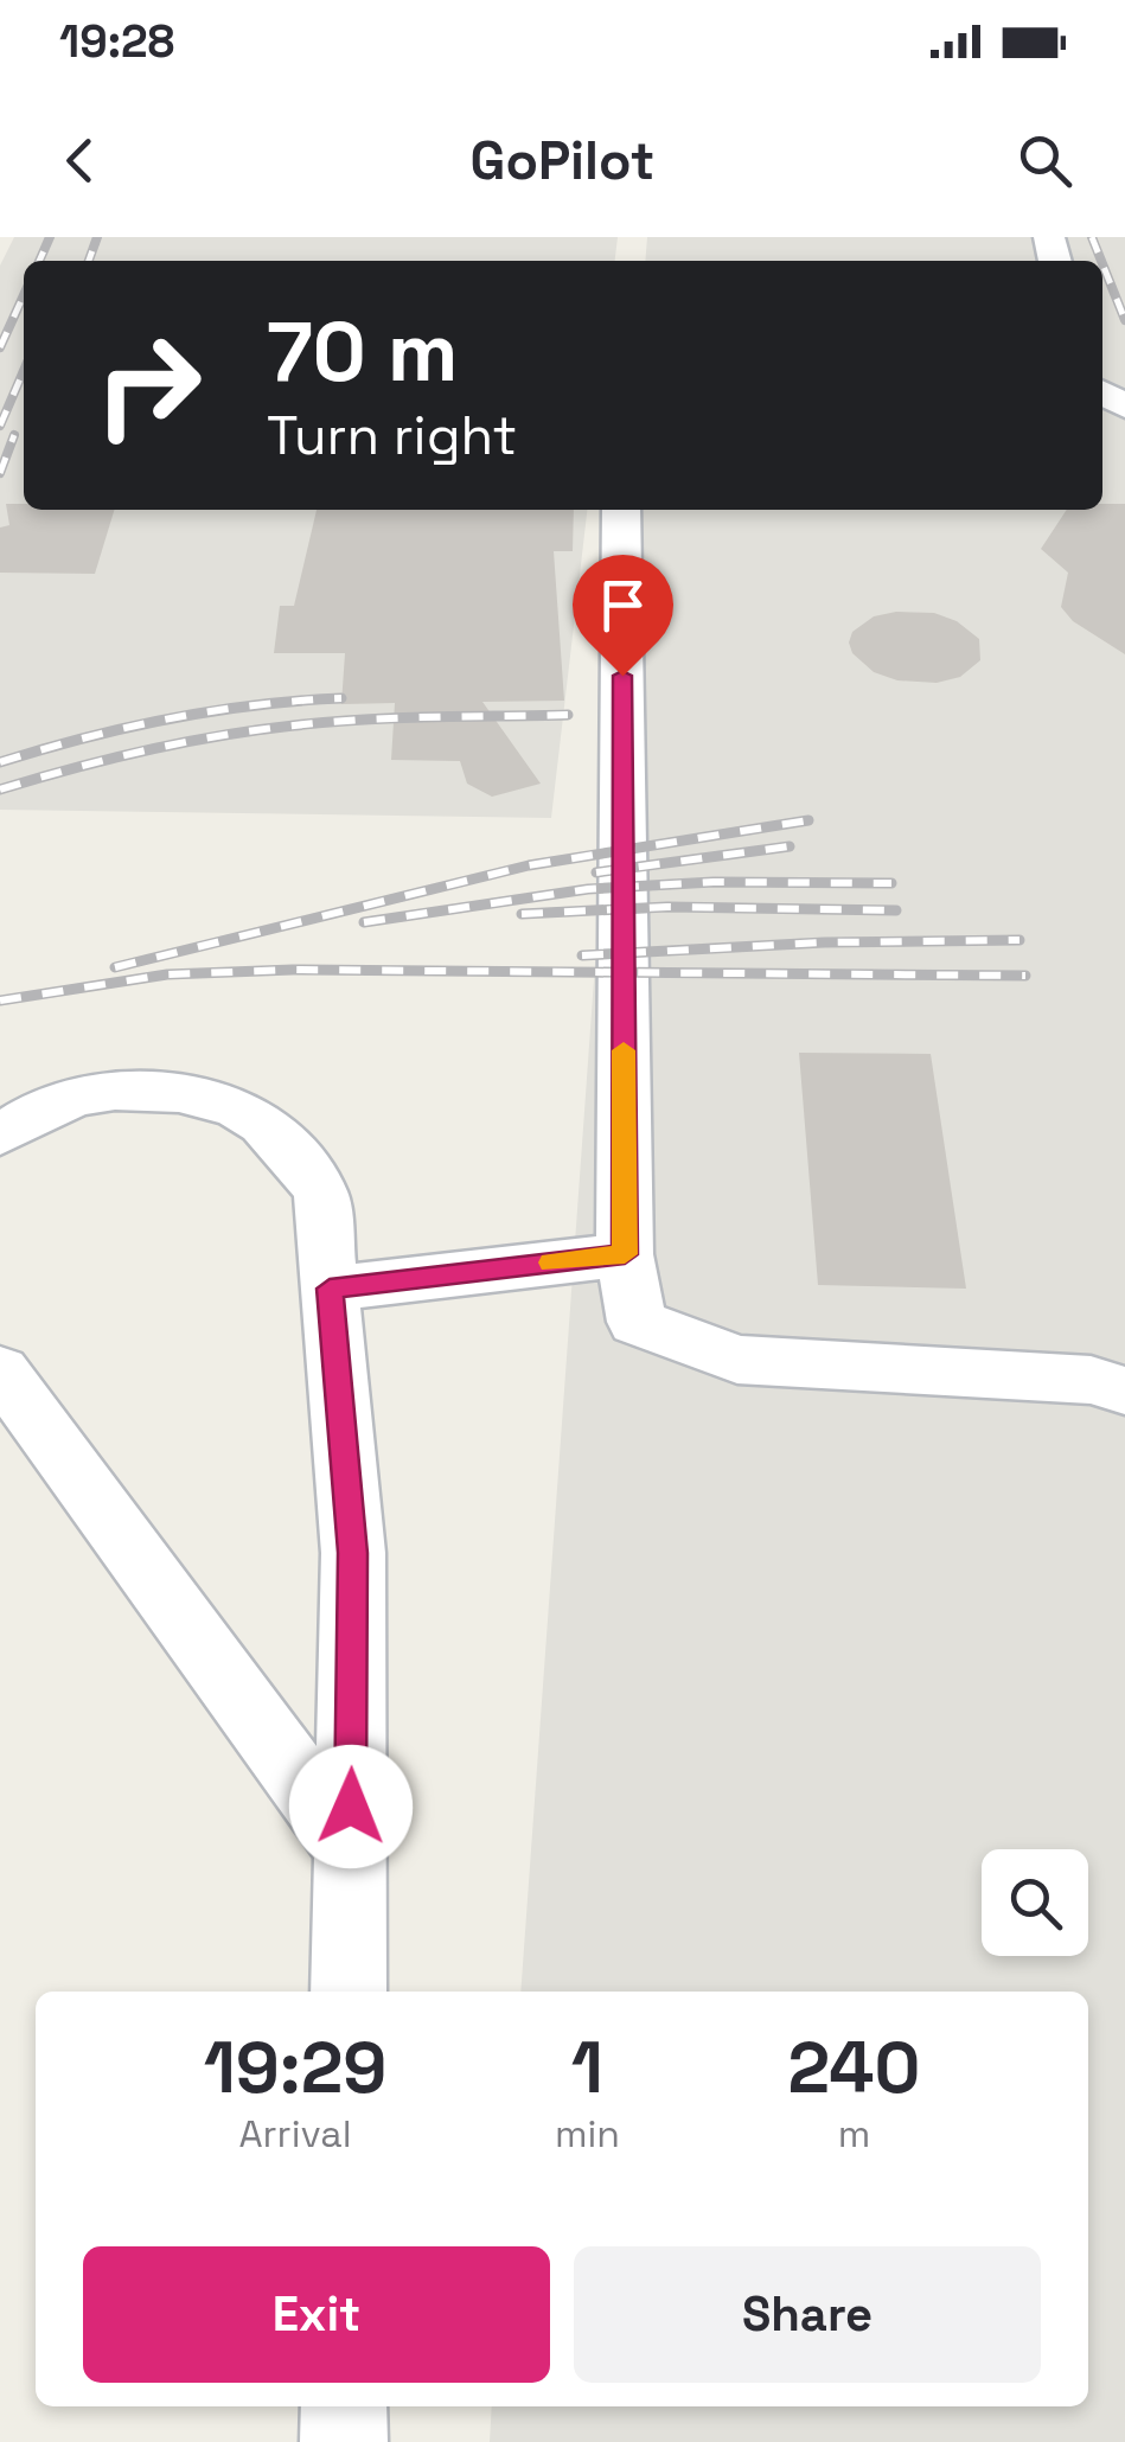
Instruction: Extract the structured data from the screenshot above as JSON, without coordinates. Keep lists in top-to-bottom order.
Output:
{
  "page": {
    "status": "19:28",
    "header": "GoPilot",
    "turn": ["70 m", "Turn right"],
    "eta": [
      "19:29",
      "Arrival",
      "1",
      "min",
      "240",
      "m"
    ],
    "buttons": ["Exit", "Share"]
  }
}
